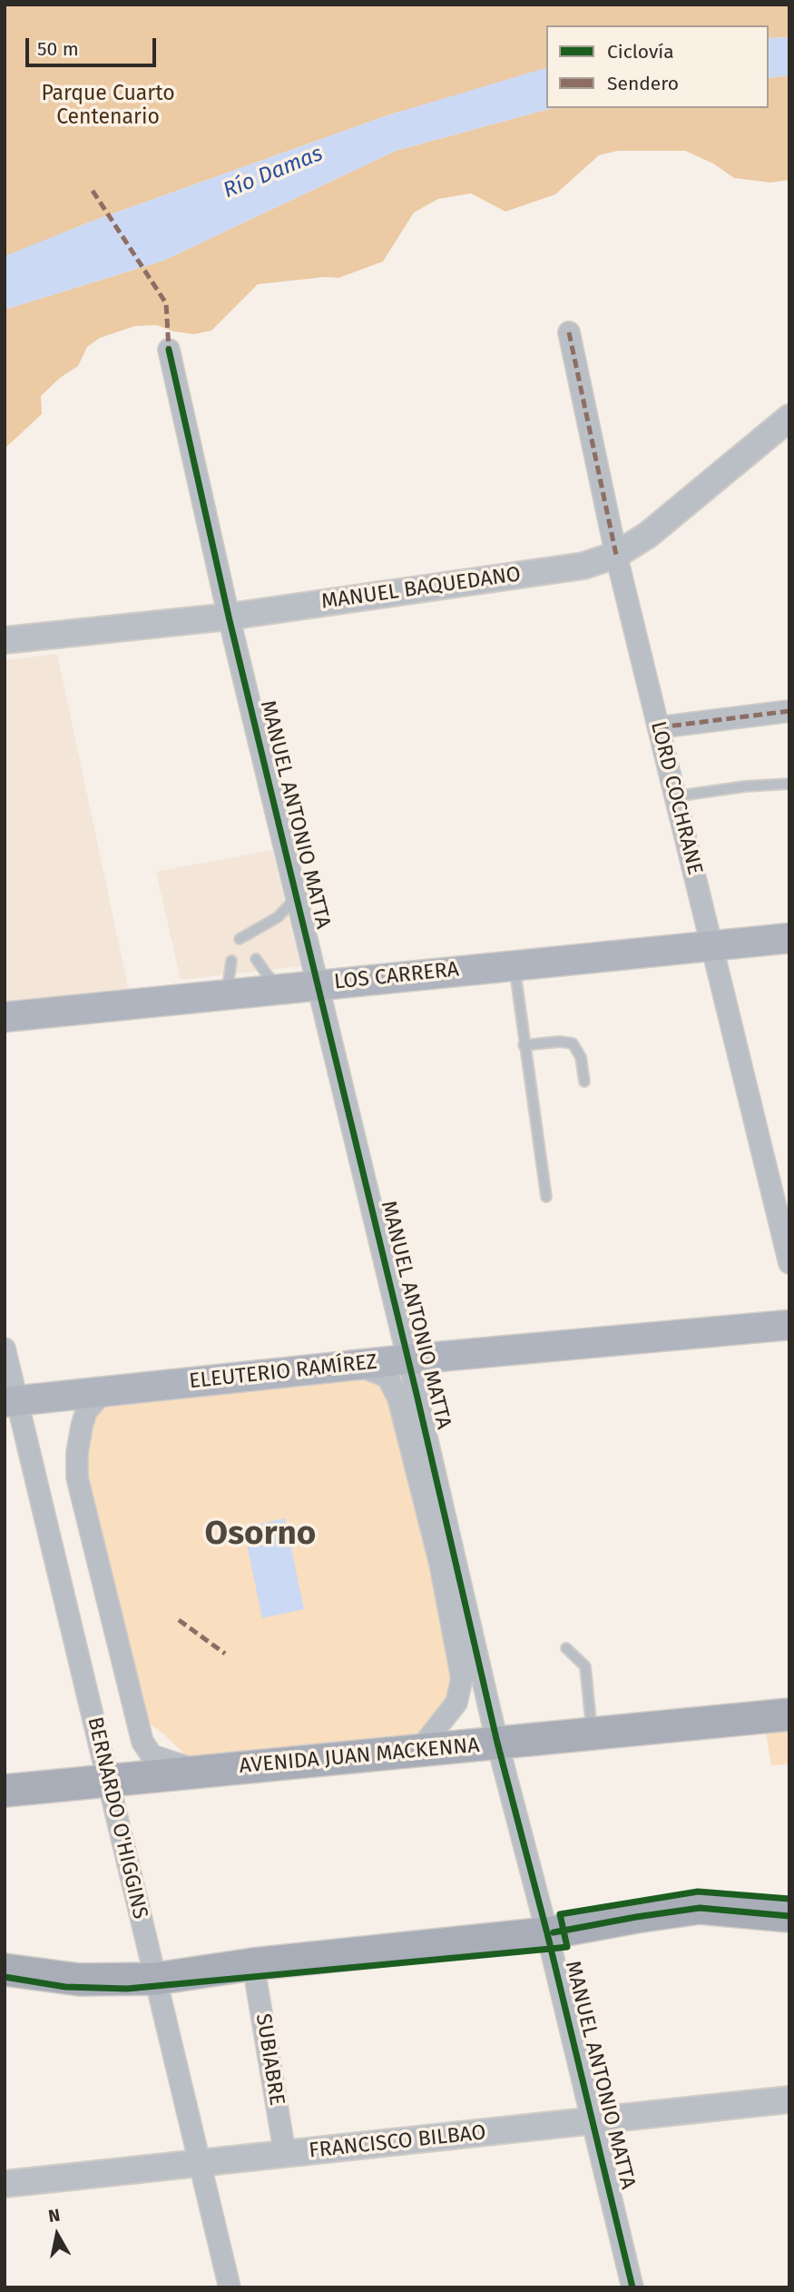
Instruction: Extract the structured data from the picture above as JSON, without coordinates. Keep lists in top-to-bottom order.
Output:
{
  "streets": {
    "main road": ["LOS CARRERA", "ELEUTERIO RAMÍREZ", "AVENIDA JUAN MACKENNA"],
    "street": [
      "MANUEL BAQUEDANO",
      "LORD COCHRANE",
      "MANUEL ANTONIO MATTA",
      "BERNARDO O'HIGGINS",
      "SUBIABRE",
      "FRANCISCO BILBAO"
    ]
  },
  "crossings": [
    ["MANUEL BAQUEDANO", "LORD COCHRANE"],
    ["MANUEL BAQUEDANO", "MANUEL ANTONIO MATTA"],
    ["LORD COCHRANE", "LOS CARRERA"],
    ["MANUEL ANTONIO MATTA", "LOS CARRERA"],
    ["MANUEL ANTONIO MATTA", "ELEUTERIO RAMÍREZ"],
    ["MANUEL ANTONIO MATTA", "AVENIDA JUAN MACKENNA"],
    ["MANUEL ANTONIO MATTA", "FRANCISCO BILBAO"],
    ["ELEUTERIO RAMÍREZ", "BERNARDO O'HIGGINS"],
    ["AVENIDA JUAN MACKENNA", "BERNARDO O'HIGGINS"],
    ["BERNARDO O'HIGGINS", "FRANCISCO BILBAO"],
    ["SUBIABRE", "FRANCISCO BILBAO"]
  ],
  "districts": ["Osorno"],
  "water": ["Río Damas"],
  "parks": ["Parque Cuarto Centenario"],
  "legend": ["Ciclovía", "Sendero"],
  "scale_bar": "50 m",
  "north": "top"
}
